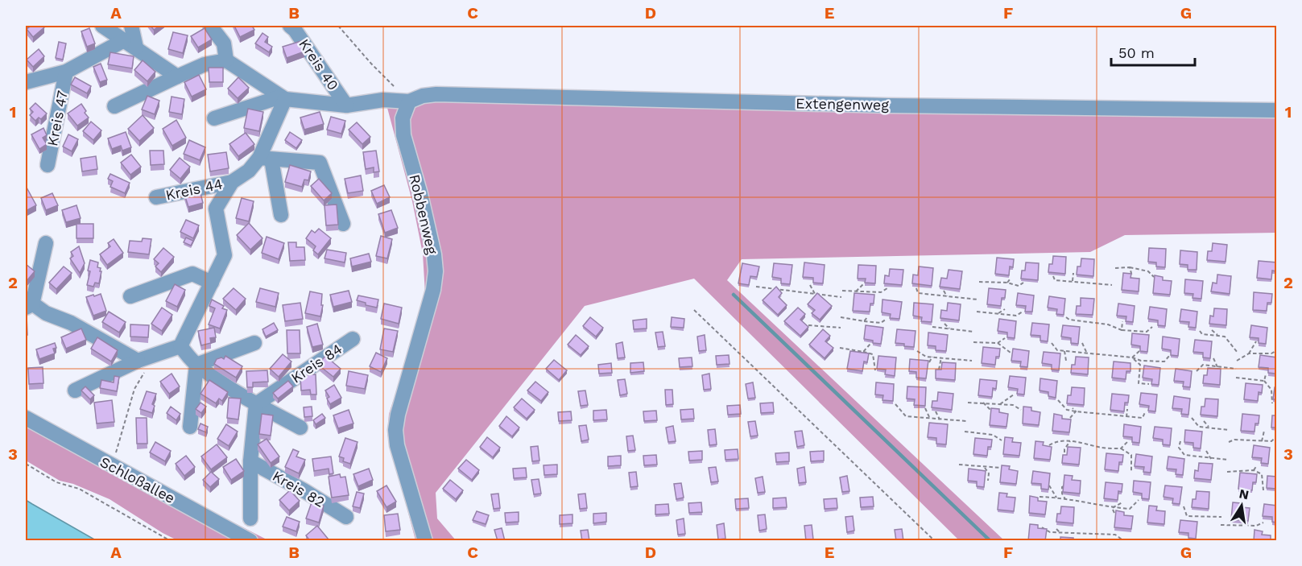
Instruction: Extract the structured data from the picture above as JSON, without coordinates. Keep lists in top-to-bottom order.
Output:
{
  "streets": {
    "street": [
      "Kreis 40",
      "Extengenweg",
      "Kreis 47",
      "Kreis 44",
      "Robbenweg",
      "Kreis 84",
      "Schloßallee",
      "Kreis 82"
    ]
  },
  "crossings": [
    ["Kreis 40", "Extengenweg"],
    ["Extengenweg", "Robbenweg"]
  ],
  "scale_bar": "50 m",
  "north": "top",
  "grid": {
    "columns": [
      "A",
      "B",
      "C",
      "D",
      "E",
      "F",
      "G"
    ],
    "rows": ["1", "2", "3"]
  }
}
